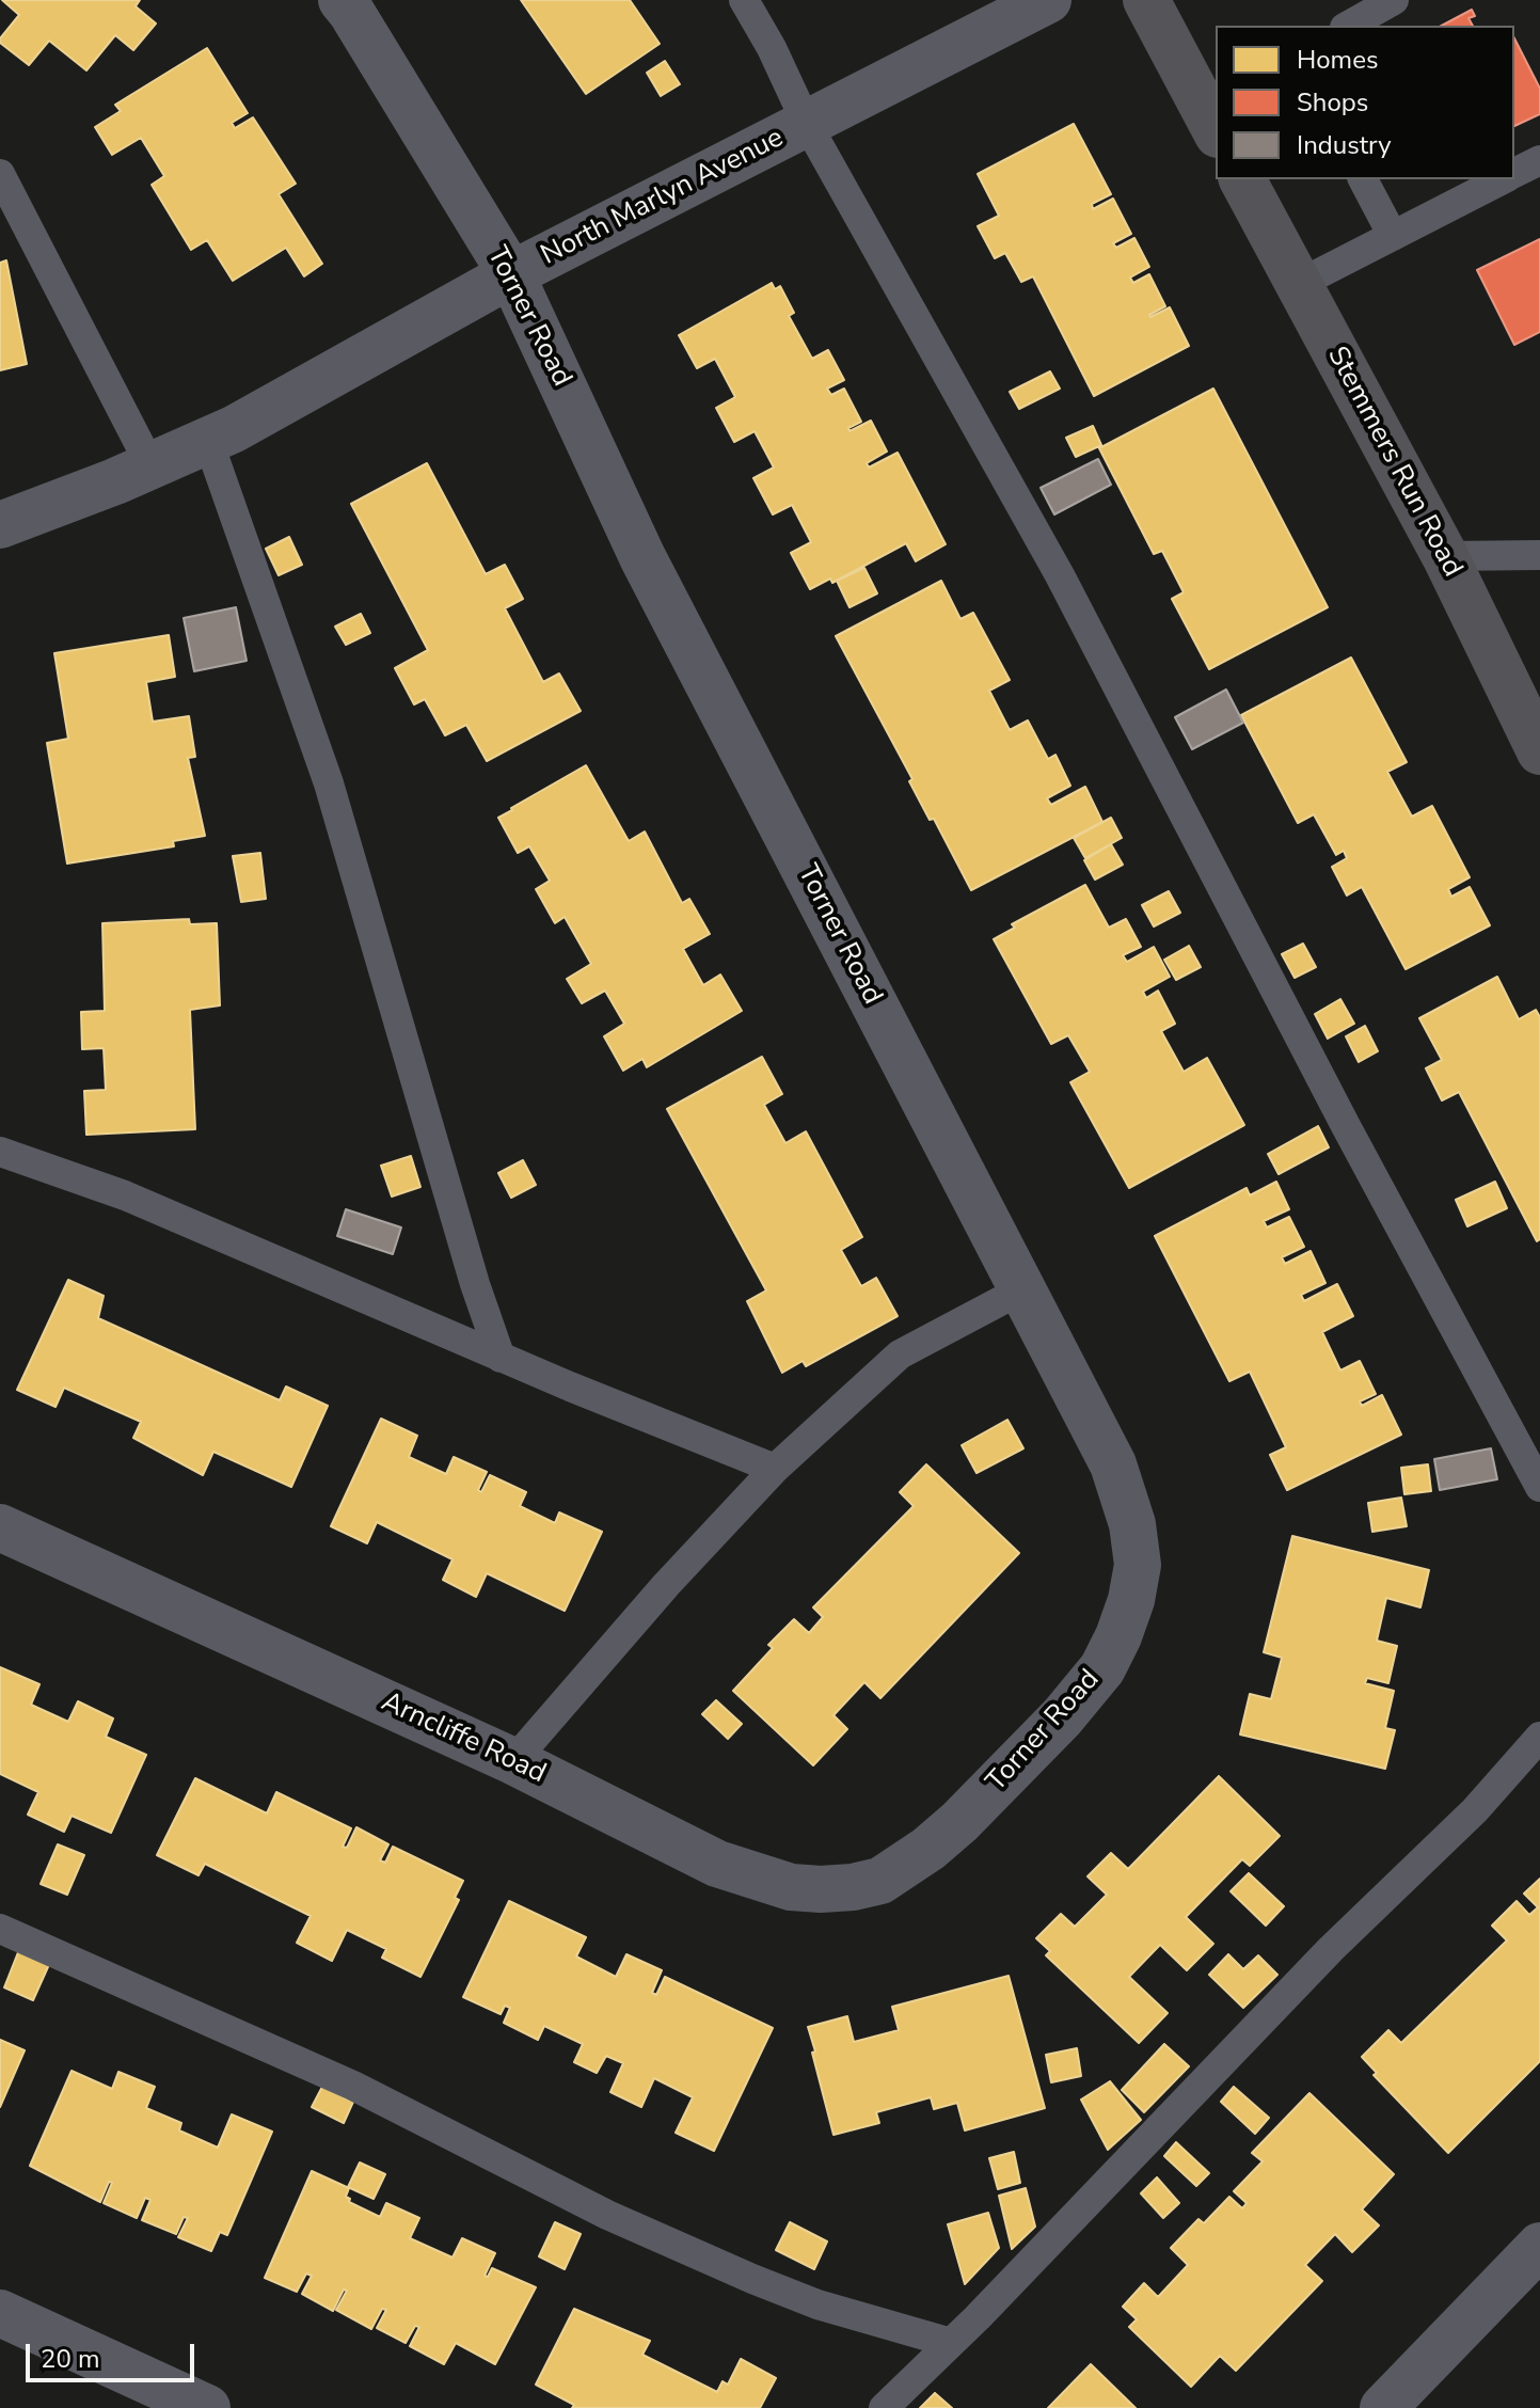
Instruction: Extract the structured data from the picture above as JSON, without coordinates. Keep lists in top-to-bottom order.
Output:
{
  "streets": {
    "main road": ["Stemmers Run Road"],
    "street": ["North Marlyn Avenue", "Torner Road", "Arncliffe Road"]
  },
  "crossings": [
    ["North Marlyn Avenue", "Torner Road"],
    ["Torner Road", "Arncliffe Road"]
  ],
  "legend": ["Homes", "Shops", "Industry"],
  "scale_bar": "20 m"
}
